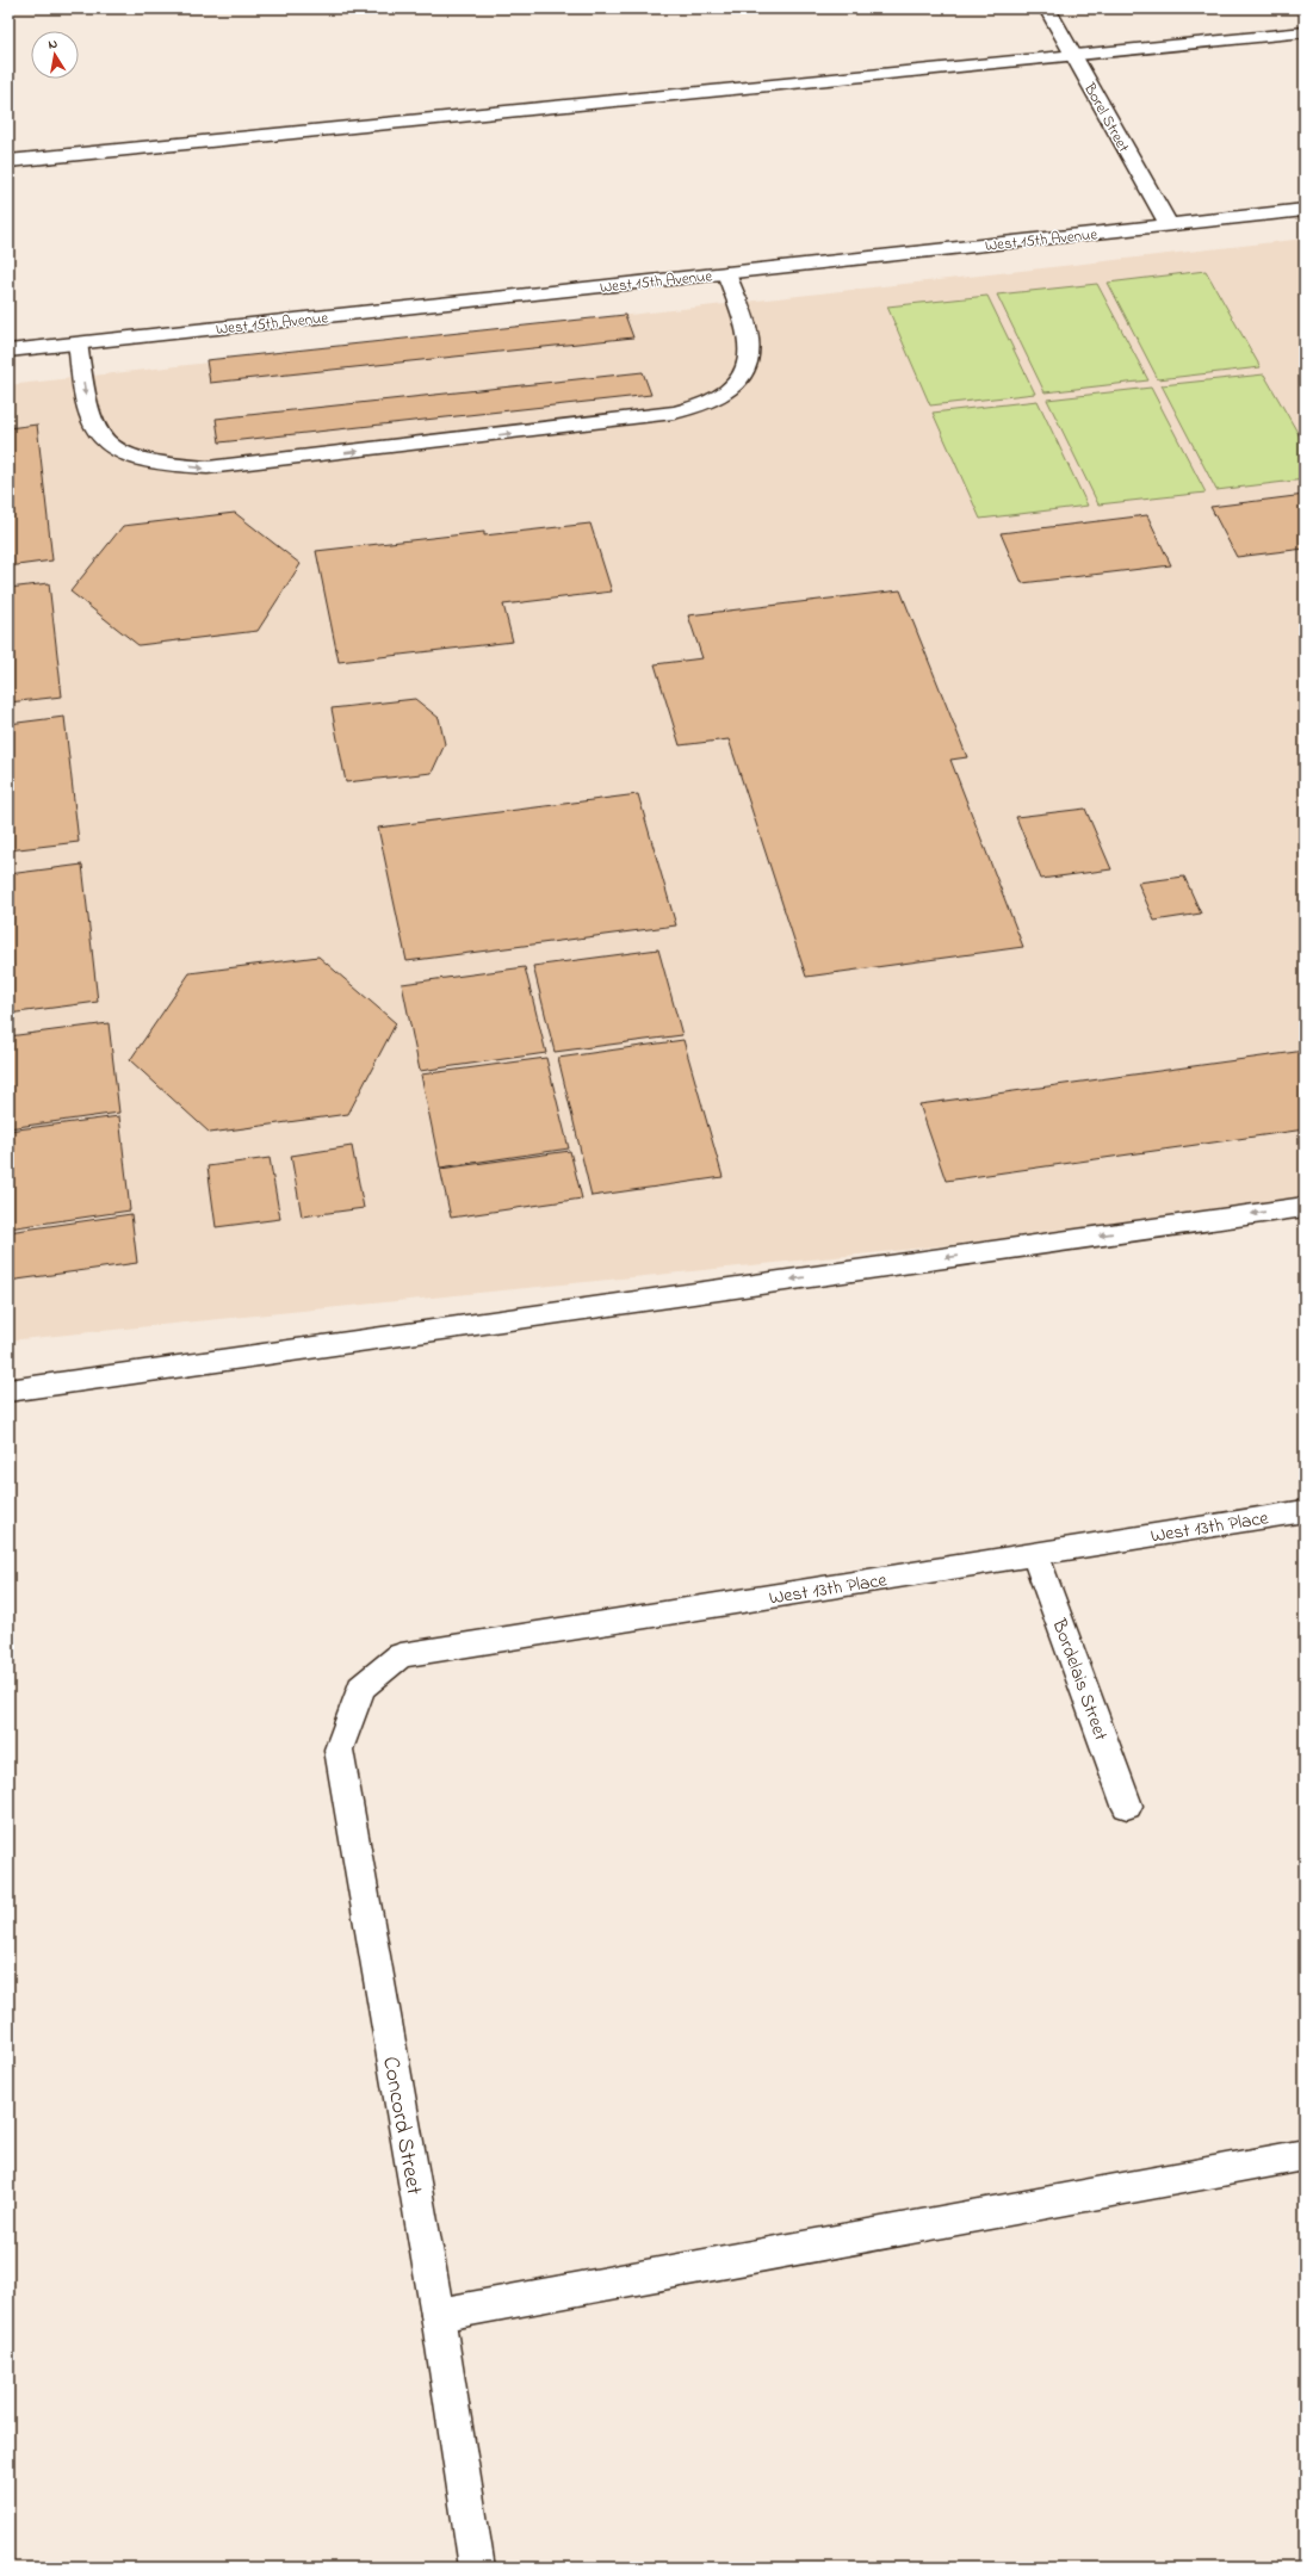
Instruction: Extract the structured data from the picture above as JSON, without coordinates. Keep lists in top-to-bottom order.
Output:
{
  "streets": {
    "street": [
      "Borel Street",
      "West 15th Avenue",
      "West 13th Place",
      "Bordelais Street",
      "Concord Street"
    ]
  },
  "crossings": [
    ["Borel Street", "West 15th Avenue"],
    ["West 13th Place", "Bordelais Street"],
    ["West 13th Place", "Concord Street"]
  ],
  "north": "top"
}
